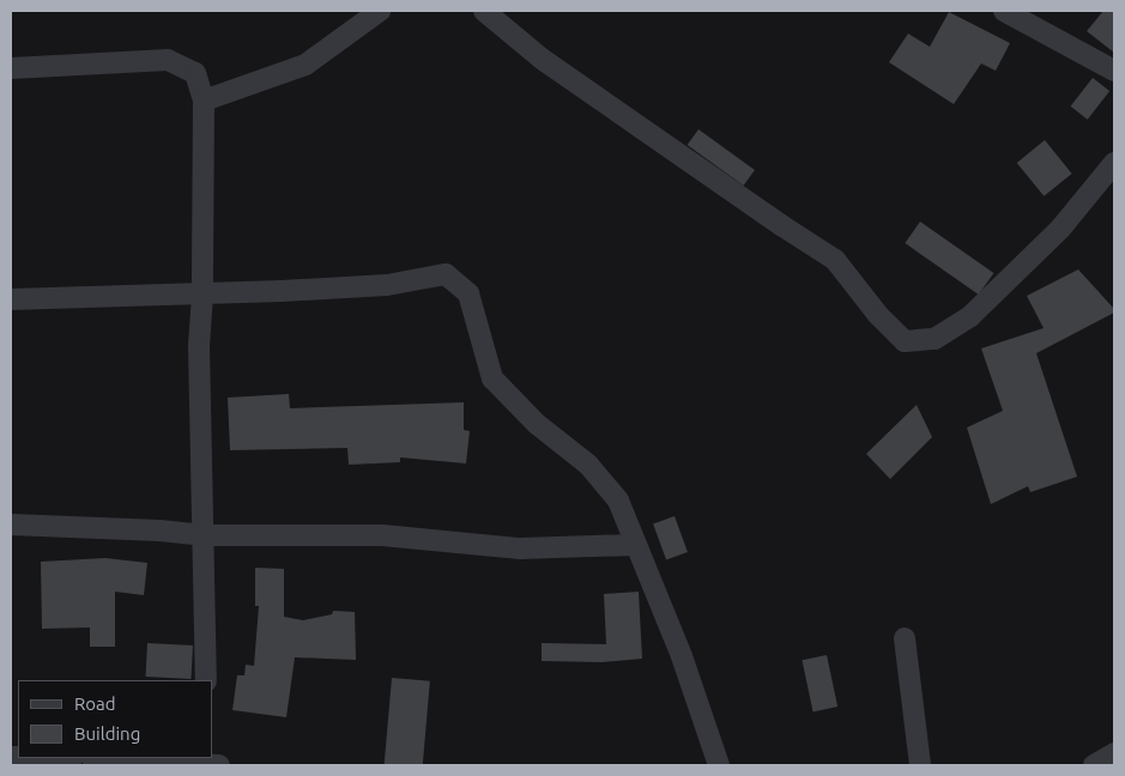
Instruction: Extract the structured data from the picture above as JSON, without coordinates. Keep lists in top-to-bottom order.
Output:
{
  "legend": ["Road", "Building"]
}
